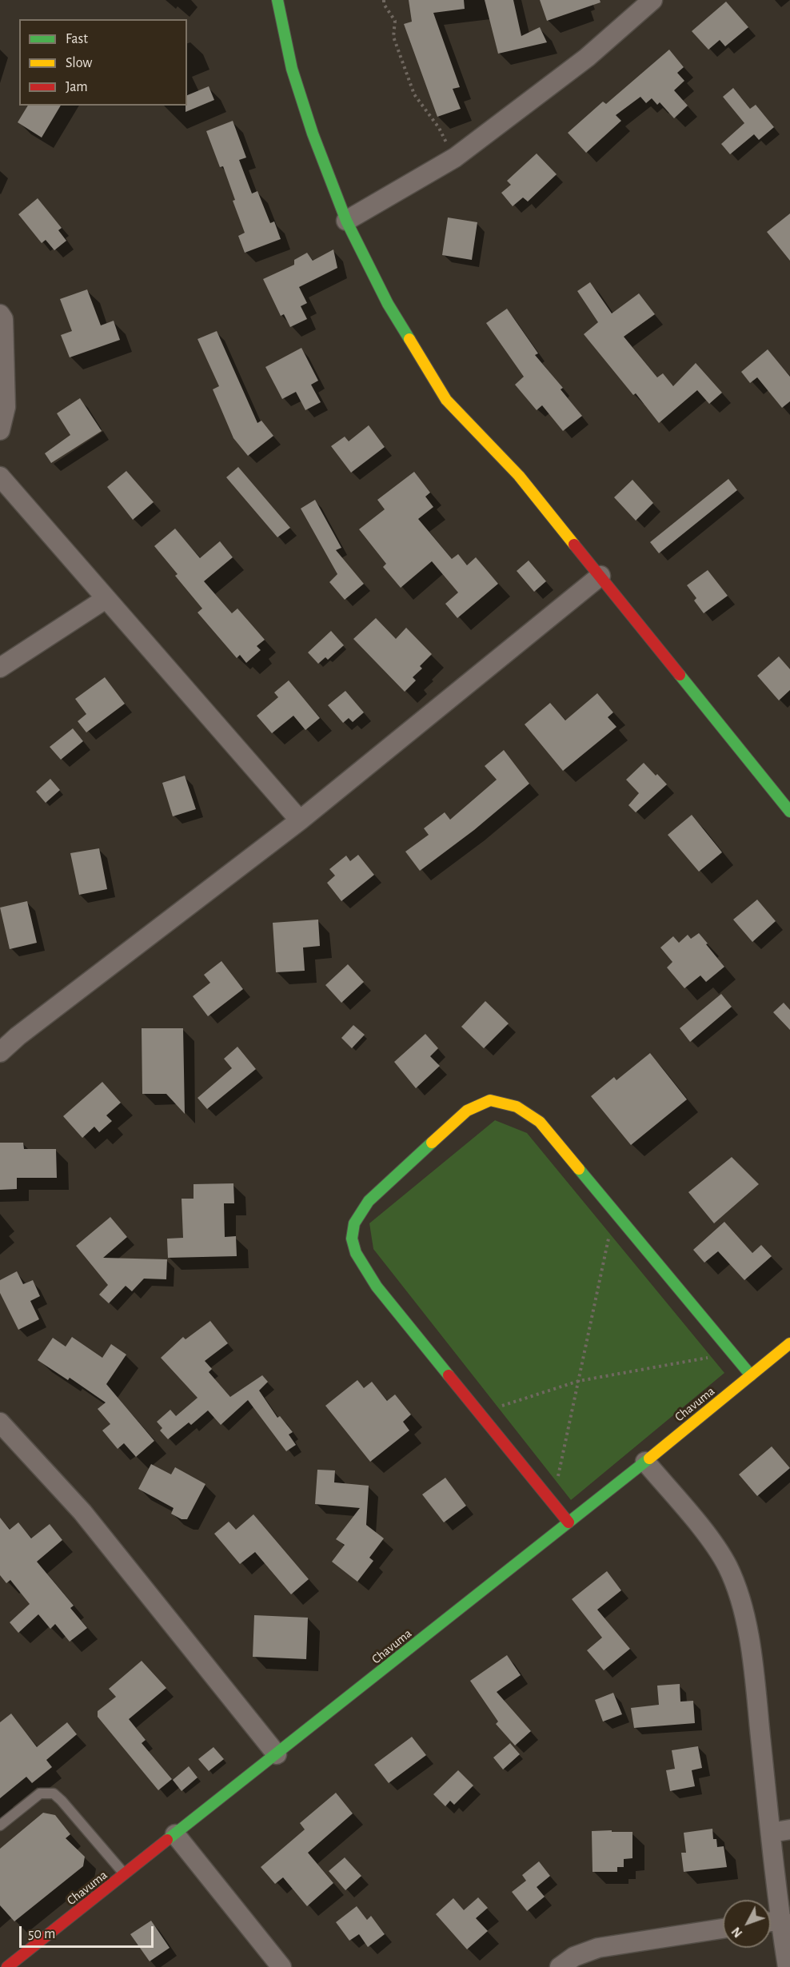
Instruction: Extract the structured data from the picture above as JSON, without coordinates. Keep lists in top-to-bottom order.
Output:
{
  "streets": {
    "street": ["Chavuma"]
  },
  "legend": ["Fast", "Slow", "Jam"],
  "scale_bar": "50 m",
  "north": "bottom left"
}
